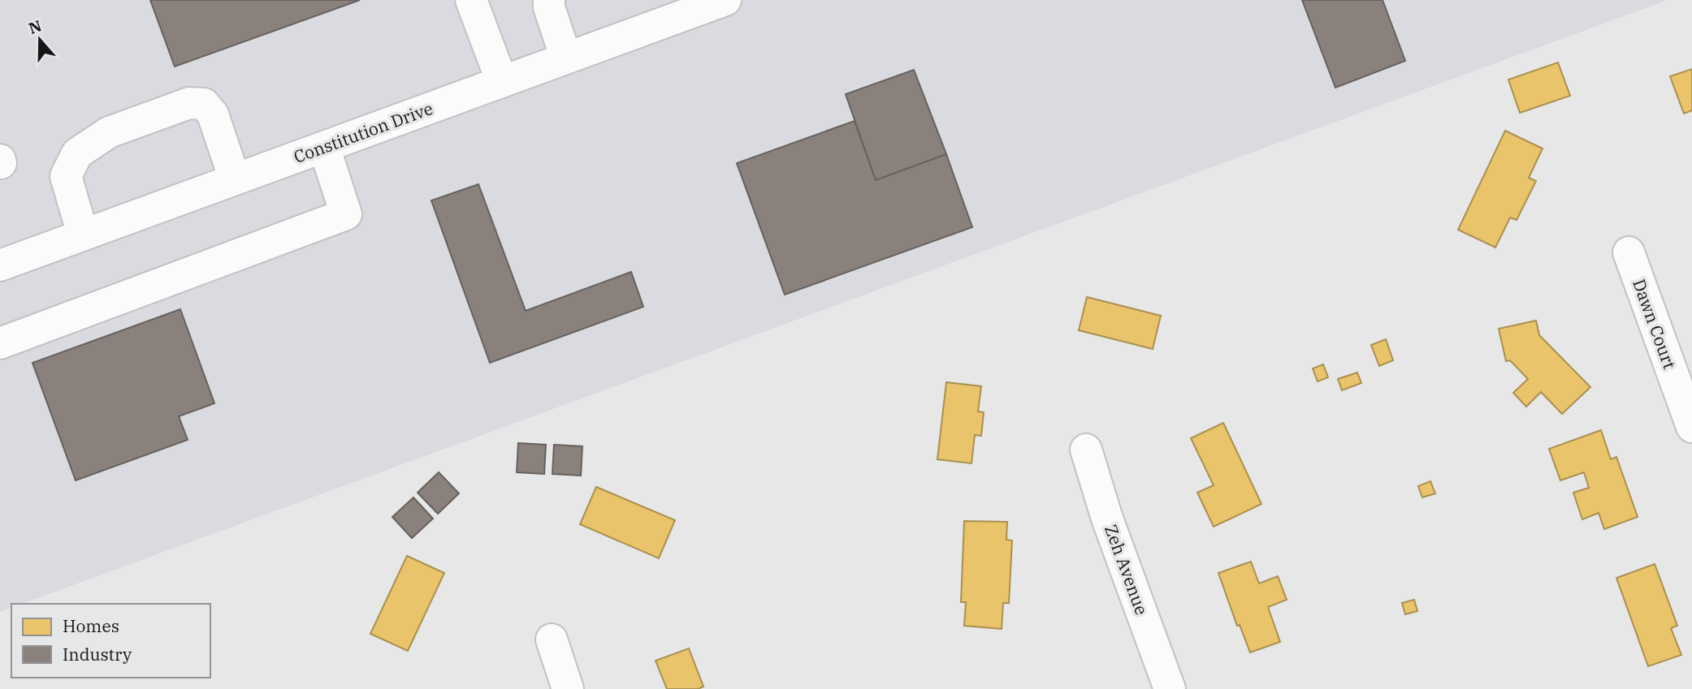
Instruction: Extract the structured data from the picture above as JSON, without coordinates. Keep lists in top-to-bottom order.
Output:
{
  "streets": {
    "street": ["Constitution Drive", "Dawn Court", "Zeh Avenue"]
  },
  "legend": ["Homes", "Industry"],
  "north": "top"
}
